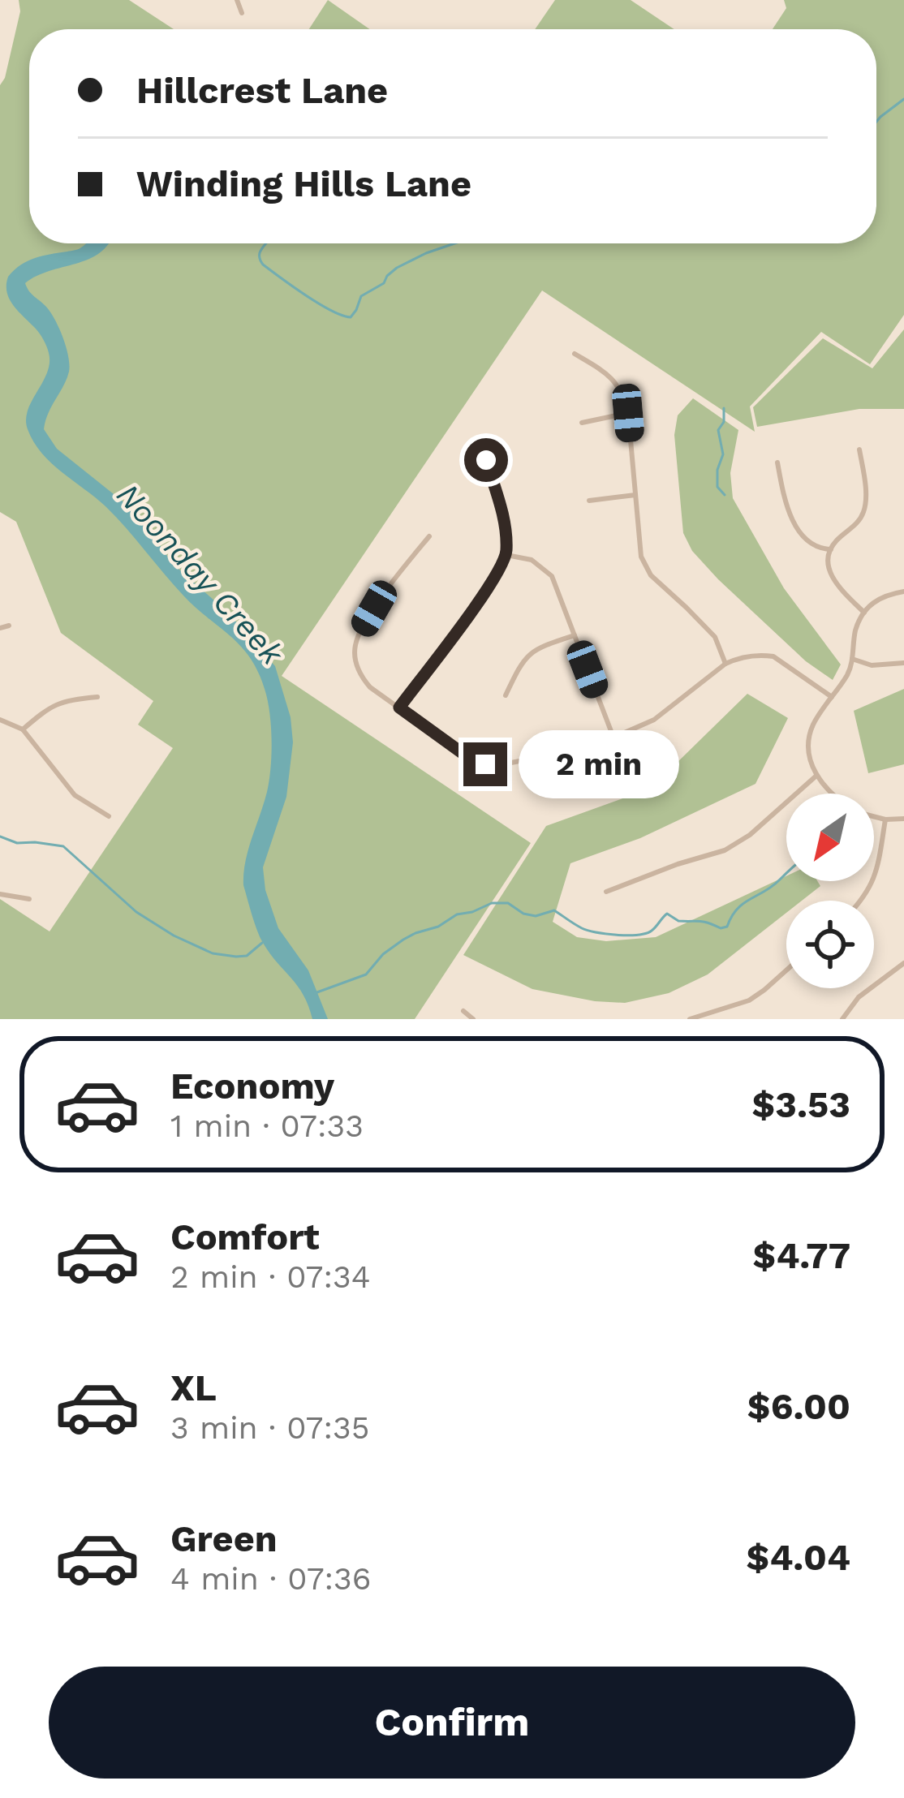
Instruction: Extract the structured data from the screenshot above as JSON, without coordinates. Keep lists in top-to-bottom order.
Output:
{
  "water": ["Noonday Creek"],
  "north": "bottom left",
  "page": {
    "banner": ["Hillcrest Lane", "Winding Hills Lane"],
    "bubble": "2 min",
    "list": [
      {
        "name": "Economy",
        "note": "1 min · 07:33",
        "value": "$3.53"
      },
      {
        "name": "Comfort",
        "note": "2 min · 07:34",
        "value": "$4.77"
      },
      {
        "name": "XL",
        "note": "3 min · 07:35",
        "value": "$6.00"
      },
      {
        "name": "Green",
        "note": "4 min · 07:36",
        "value": "$4.04"
      }
    ],
    "buttons": "Confirm"
  }
}
